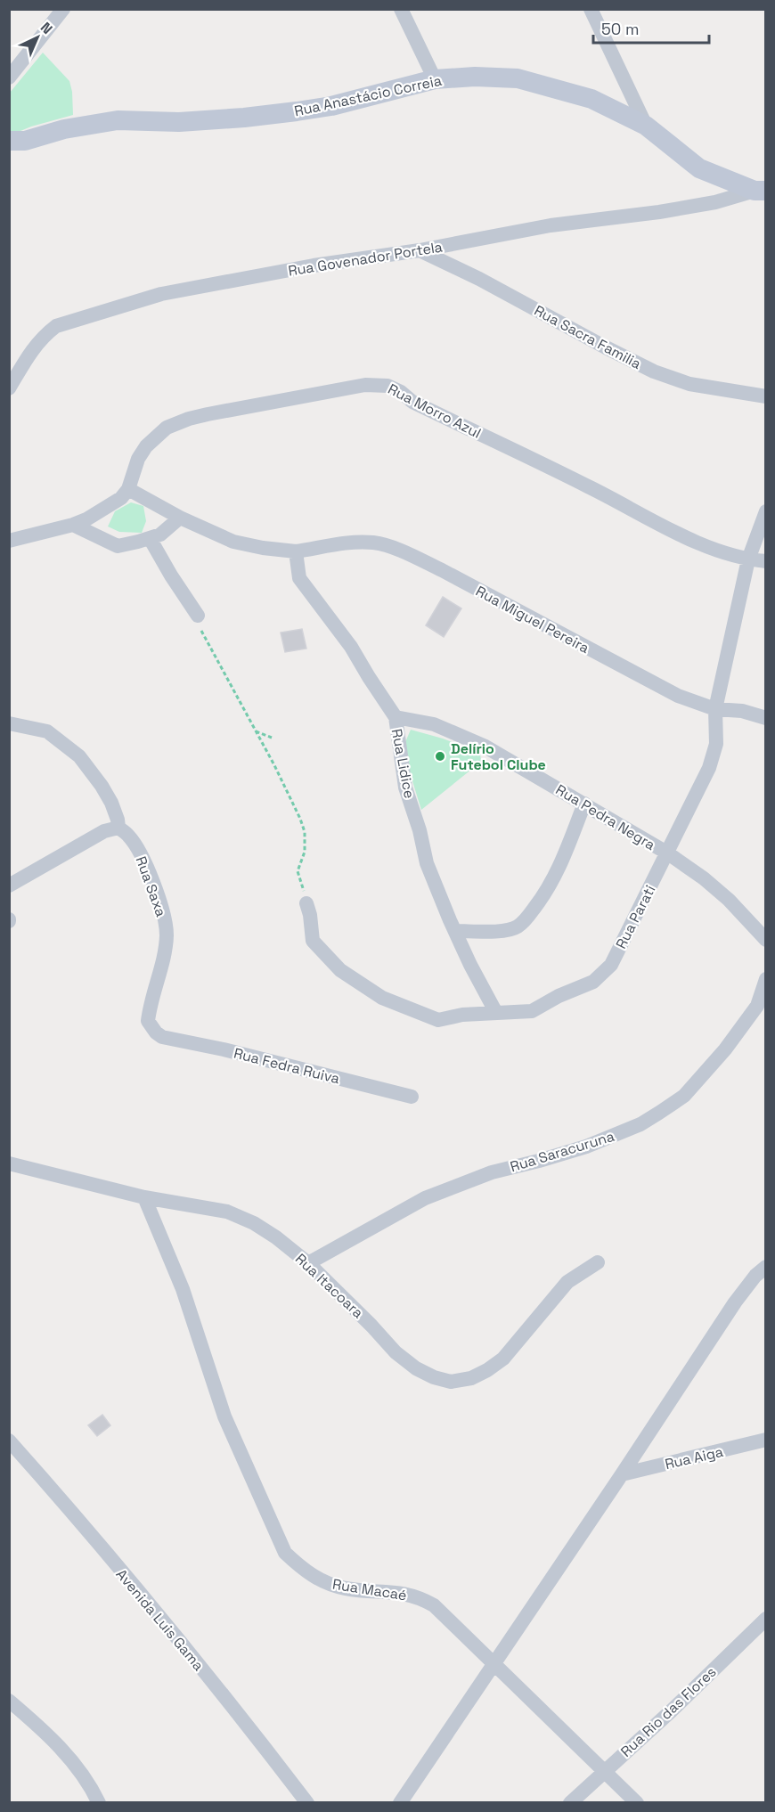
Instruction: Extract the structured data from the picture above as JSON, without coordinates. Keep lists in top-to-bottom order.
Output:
{
  "streets": {
    "main road": ["Rua Anastácio Correia"],
    "street": [
      "Rua Govenador Portela",
      "Rua Sacra Familia",
      "Rua Morro Azul",
      "Rua Miguel Pereira",
      "Rua Lidice",
      "Rua Pedra Negra",
      "Rua Saxa",
      "Rua Parati",
      "Rua Fedra Ruiva",
      "Rua Saracuruna",
      "Rua Itacoara",
      "Rua Aiga",
      "Rua Macaé",
      "Avenida Luis Gama",
      "Rua Rio das Flores"
    ]
  },
  "crossings": [
    ["Rua Anastácio Correia", "Rua Govenador Portela"],
    ["Rua Govenador Portela", "Rua Sacra Familia"],
    ["Rua Morro Azul", "Rua Parati"],
    ["Rua Miguel Pereira", "Rua Lidice"],
    ["Rua Miguel Pereira", "Rua Parati"],
    ["Rua Lidice", "Rua Pedra Negra"],
    ["Rua Lidice", "Rua Parati"],
    ["Rua Pedra Negra", "Rua Parati"],
    ["Rua Saxa", "Rua Fedra Ruiva"],
    ["Rua Saracuruna", "Rua Itacoara"],
    ["Rua Itacoara", "Rua Macaé"],
    ["Rua Macaé", "Rua Rio das Flores"]
  ],
  "places": ["Delírio Futebol Clube"],
  "scale_bar": "50 m",
  "north": "top right"
}
